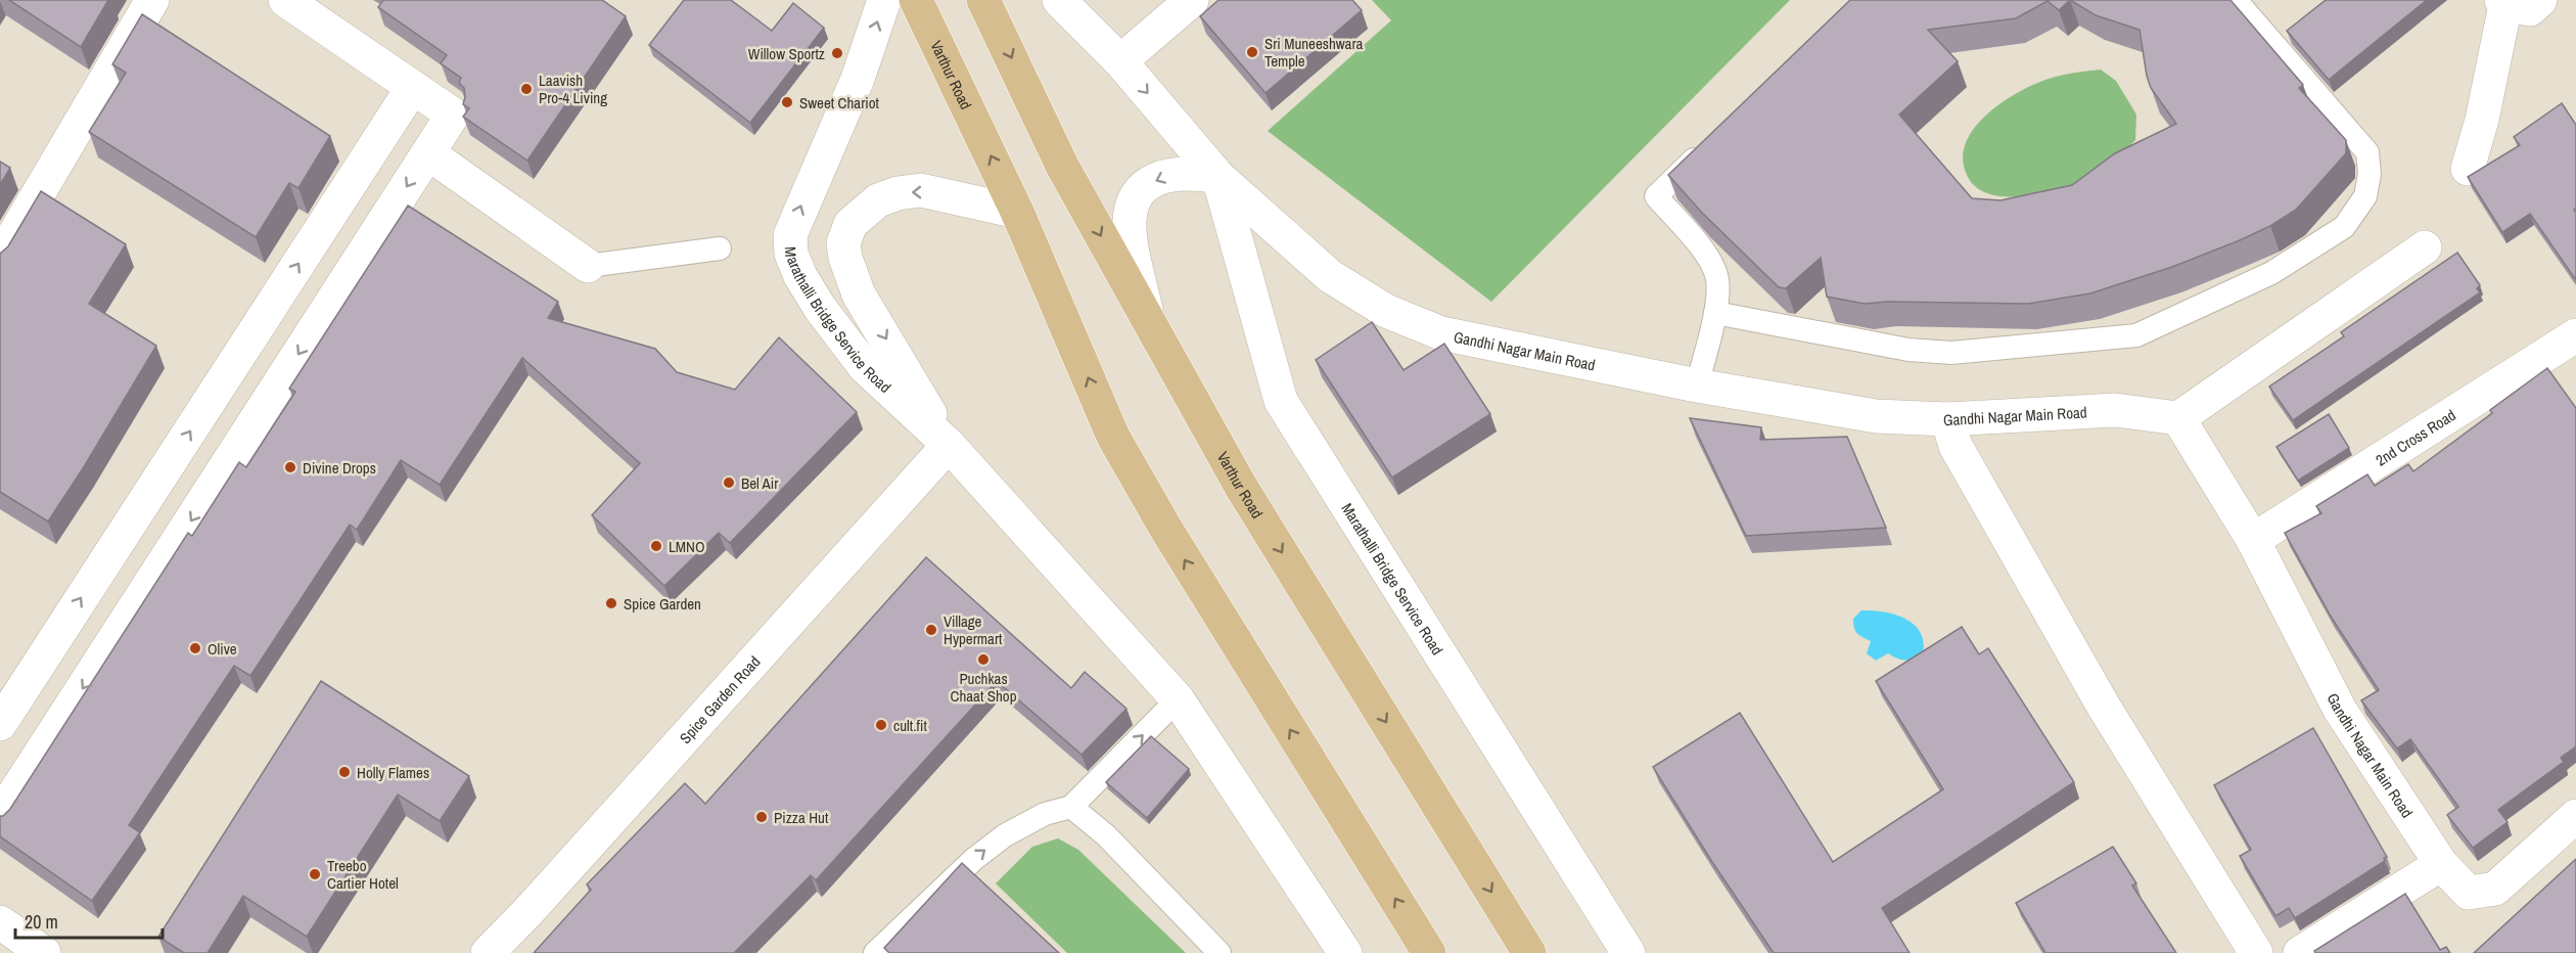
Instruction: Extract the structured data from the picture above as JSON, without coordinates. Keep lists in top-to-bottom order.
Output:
{
  "streets": {
    "main road": ["Varthur Road"],
    "street": [
      "Marathalli Bridge Service Road",
      "Gandhi Nagar Main Road",
      "2nd Cross Road",
      "Spice Garden Road"
    ]
  },
  "crossings": [
    ["Varthur Road", "Marathalli Bridge Service Road"],
    ["Marathalli Bridge Service Road", "Gandhi Nagar Main Road"],
    ["Marathalli Bridge Service Road", "Spice Garden Road"],
    ["Gandhi Nagar Main Road", "2nd Cross Road"]
  ],
  "places": [
    "Sri Muneeshwara Temple",
    "Willow Sportz",
    "Laavish Pro-4 Living",
    "Sweet Chariot",
    "Divine Drops",
    "Bel Air",
    "LMNO",
    "Spice Garden",
    "Village Hypermart",
    "Olive",
    "Puchkas Chaat Shop",
    "cult.fit",
    "Holly Flames",
    "Pizza Hut",
    "Treebo Cartier Hotel"
  ],
  "scale_bar": "20 m"
}
